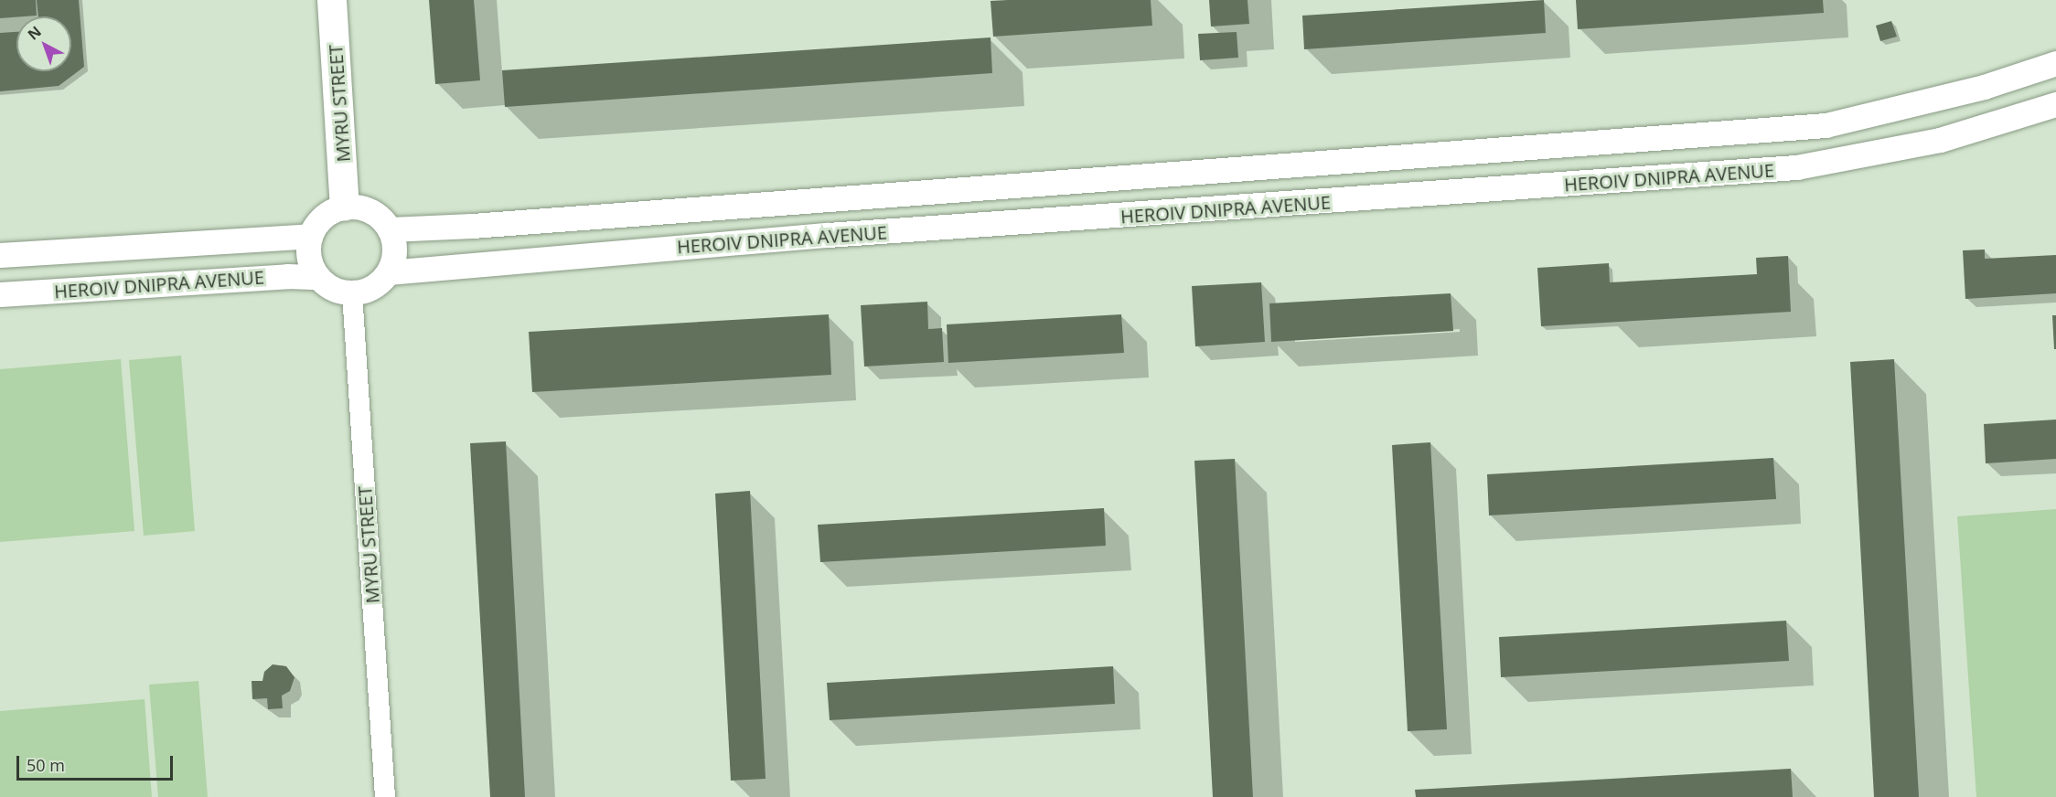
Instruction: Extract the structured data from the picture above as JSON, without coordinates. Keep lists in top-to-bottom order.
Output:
{
  "streets": {
    "main road": ["MYRU STREET"],
    "street": ["HEROIV DNIPRA AVENUE"]
  },
  "crossings": [
    ["MYRU STREET", "HEROIV DNIPRA AVENUE"]
  ],
  "scale_bar": "50 m",
  "north": "top left"
}
